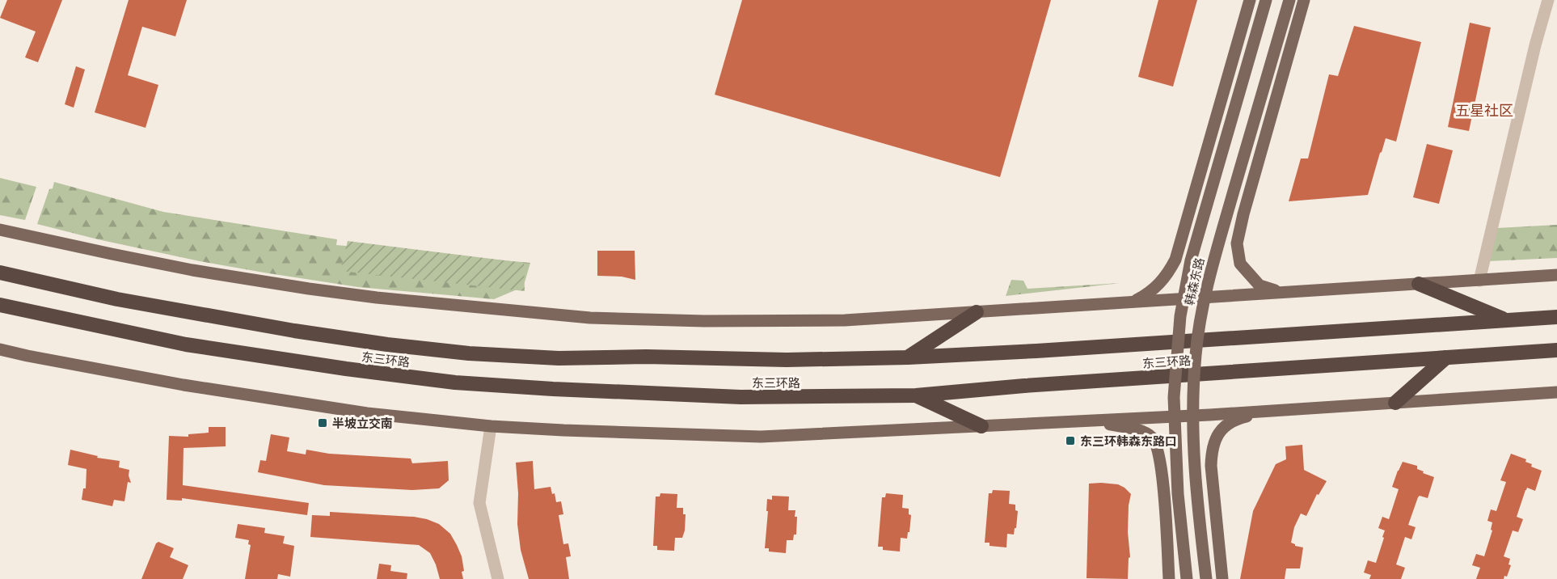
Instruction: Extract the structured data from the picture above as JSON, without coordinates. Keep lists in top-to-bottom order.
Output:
{
  "streets": {
    "highway": ["东三环路"],
    "main road": ["韩森东路"]
  },
  "districts": ["五星社区"],
  "places": {
    "transit": ["半坡立交南", "东三环韩森东路口"]
  }
}
